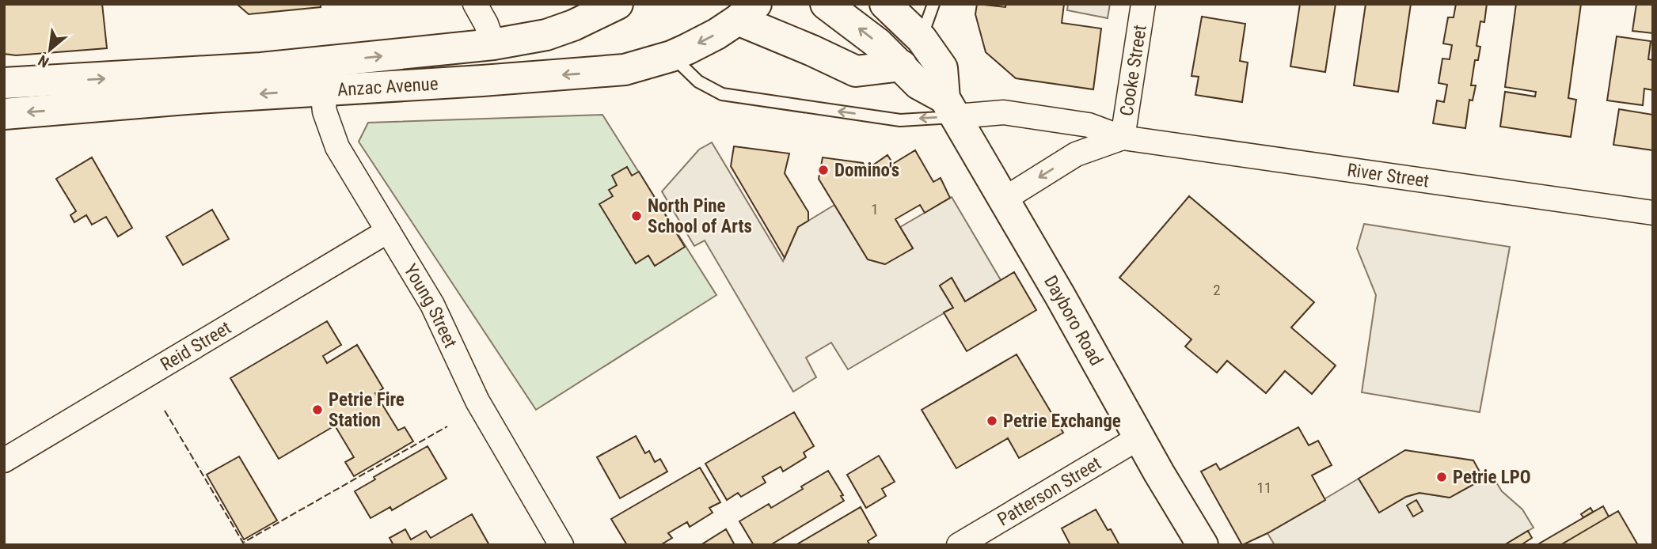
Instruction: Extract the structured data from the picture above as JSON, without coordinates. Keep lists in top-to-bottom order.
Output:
{
  "streets": {
    "main road": ["Anzac Avenue", "Dayboro Road"],
    "street": [
      "Cooke Street",
      "River Street",
      "Young Street",
      "Reid Street",
      "Patterson Street"
    ]
  },
  "crossings": [
    ["Cooke Street", "River Street"],
    ["Anzac Avenue", "Young Street"],
    ["River Street", "Dayboro Road"],
    ["Young Street", "Reid Street"],
    ["Dayboro Road", "Patterson Street"]
  ],
  "places": [
    "Domino's",
    "North Pine School of Arts",
    "Petrie Fire Station",
    "Petrie Exchange",
    "Petrie LPO"
  ],
  "house_numbers": ["1", "2", "11"],
  "north": "bottom left"
}
